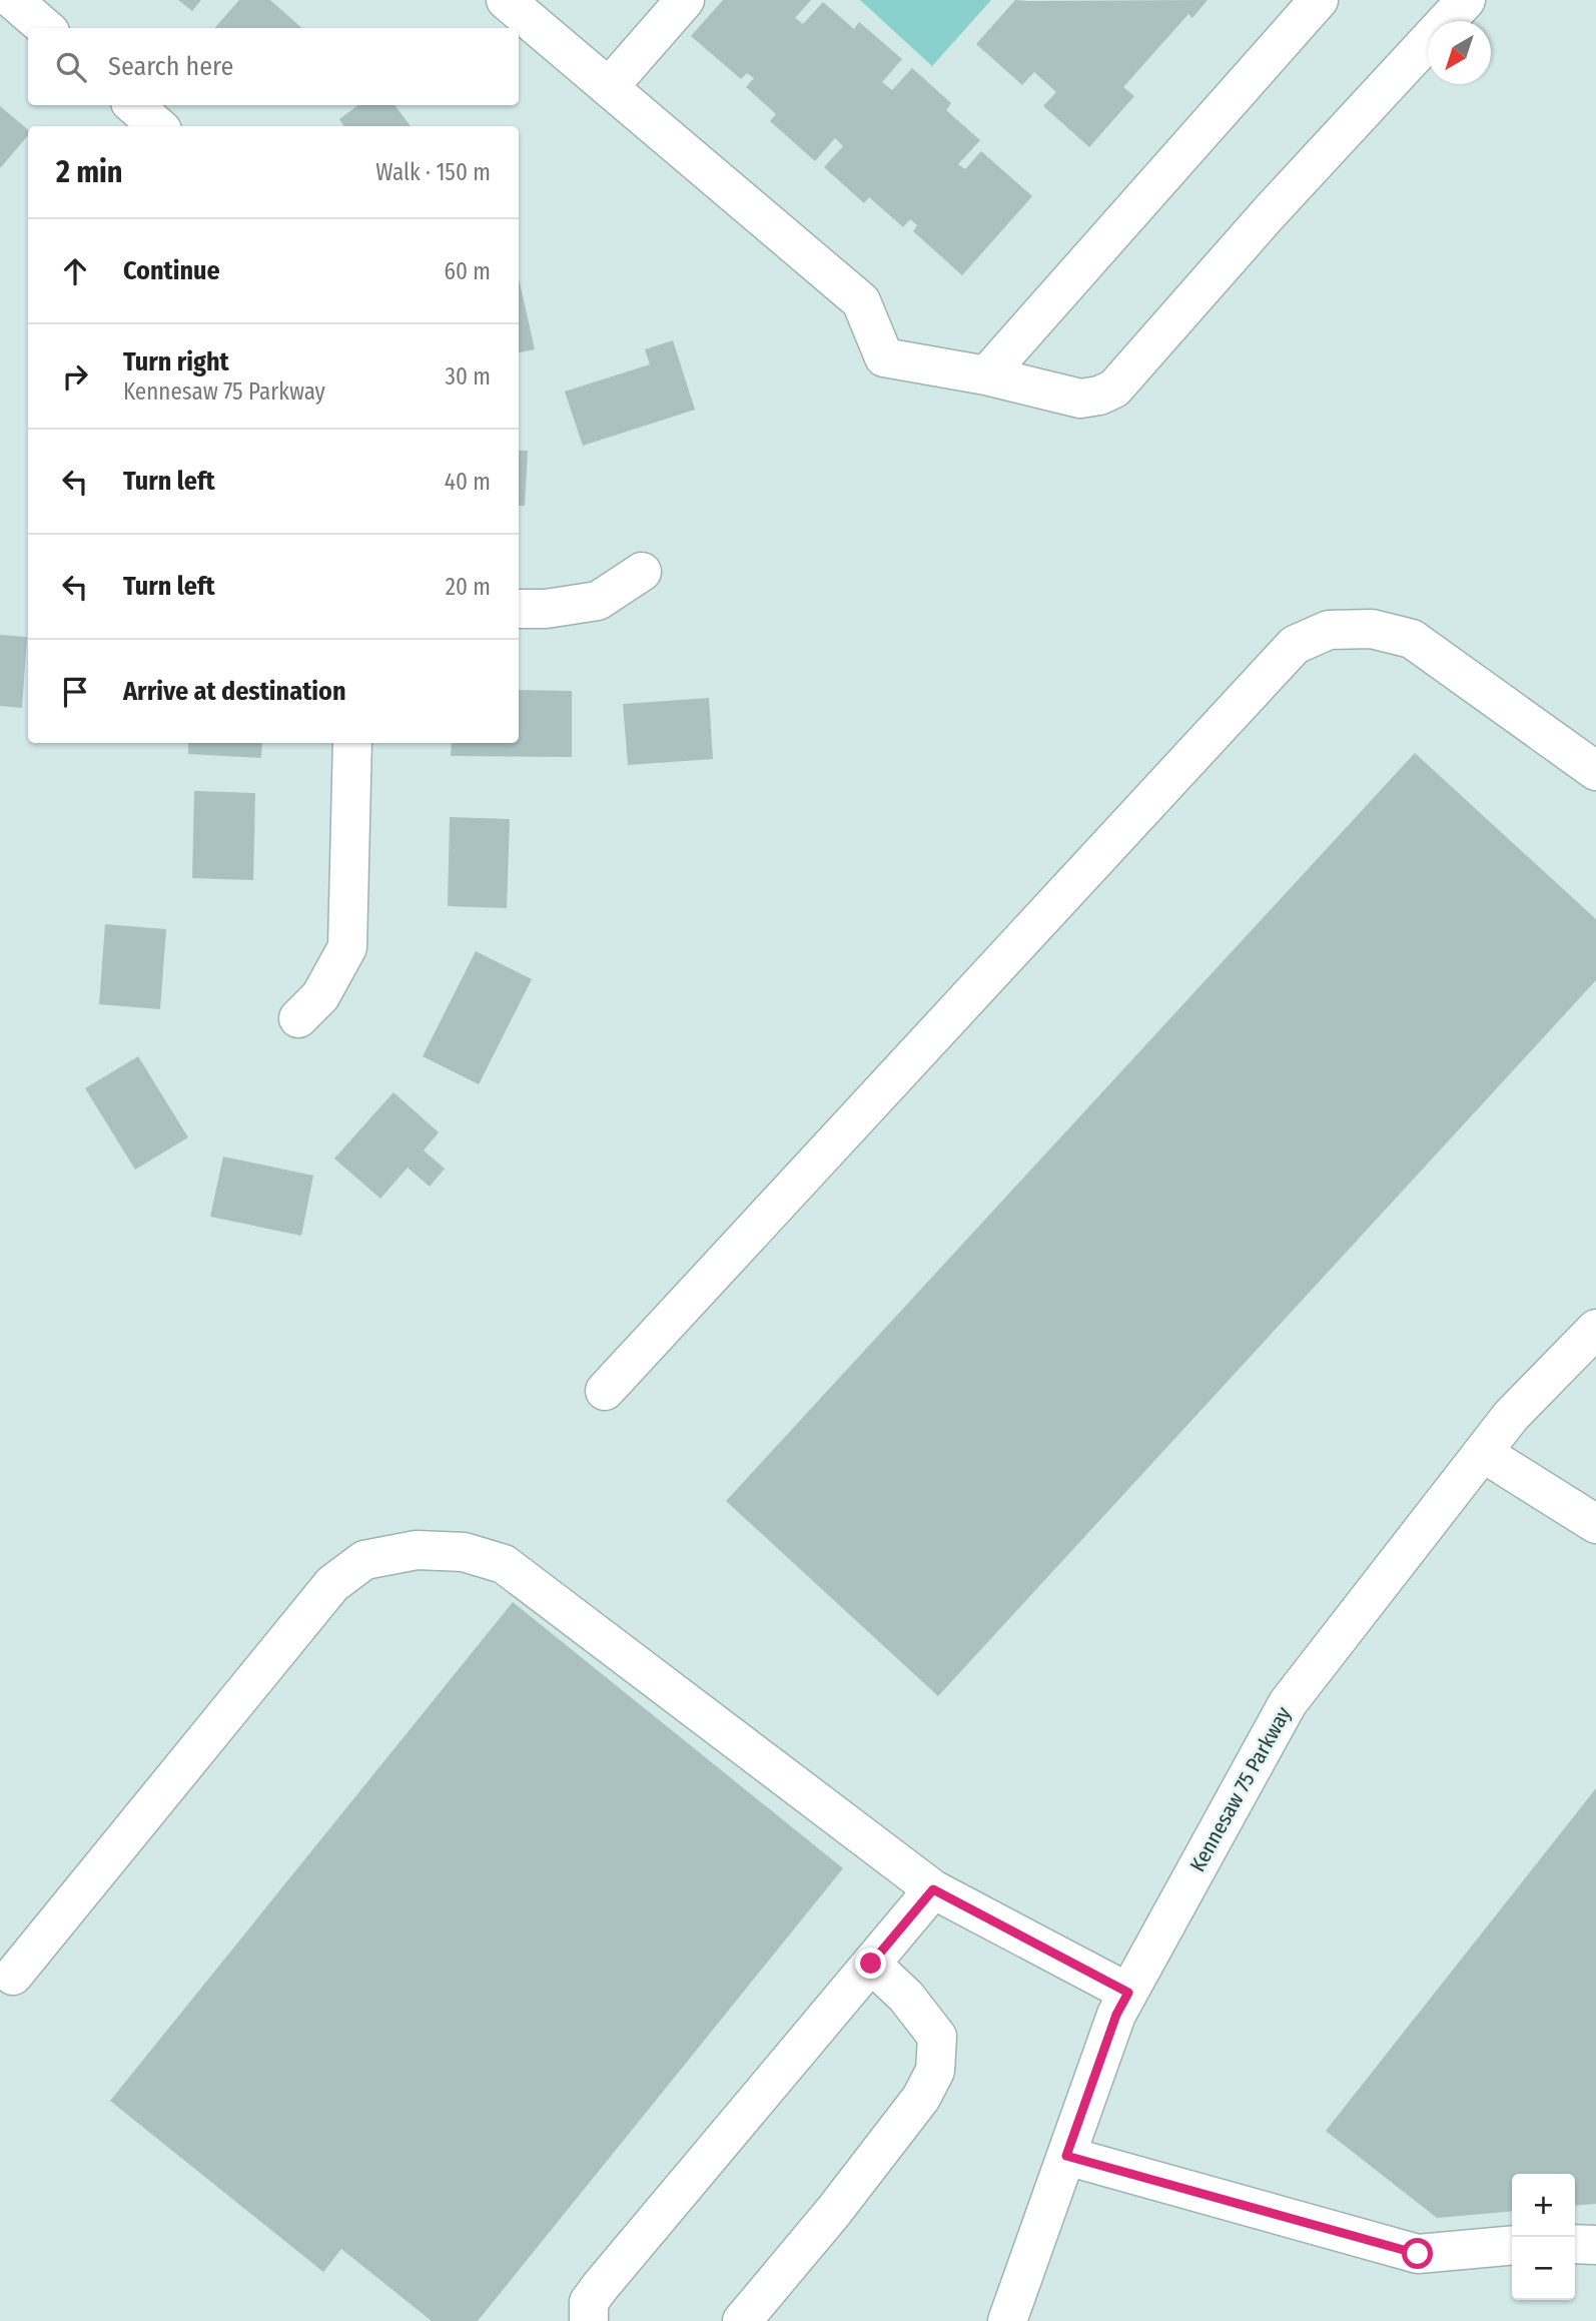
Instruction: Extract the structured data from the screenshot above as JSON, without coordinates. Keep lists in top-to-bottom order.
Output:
{
  "streets": {
    "street": ["Kennesaw 75 Parkway"]
  },
  "north": "bottom left",
  "page": {
    "search": "Search here",
    "heading": ["2 min", "Walk · 150 m"],
    "list": [
      ["Continue", "60 m"],
      ["Turn right", "Kennesaw 75 Parkway", "30 m"],
      ["Turn left", "40 m"],
      ["Turn left", "20 m"],
      "Arrive at destination"
    ],
    "map_buttons": ["+", "−"]
  }
}
